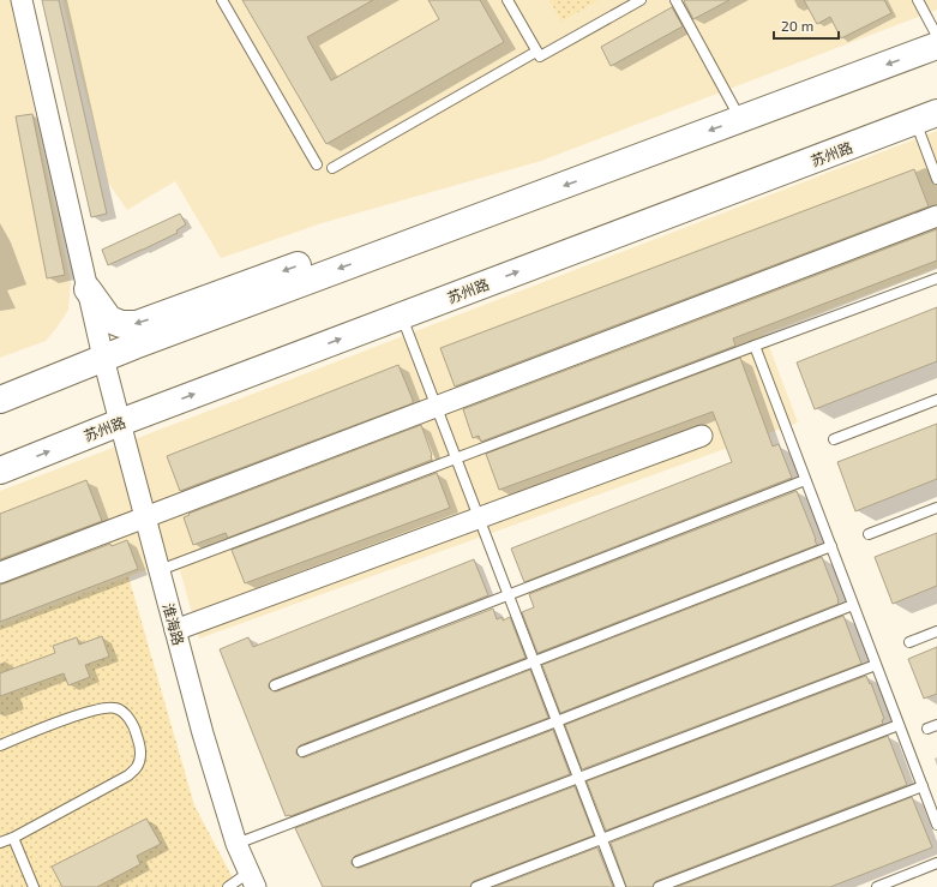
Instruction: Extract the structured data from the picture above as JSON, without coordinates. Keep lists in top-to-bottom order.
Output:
{
  "streets": {
    "main road": ["苏州路"],
    "street": ["淮海路"]
  },
  "crossings": [
    ["苏州路", "淮海路"]
  ],
  "scale_bar": "20 m"
}
